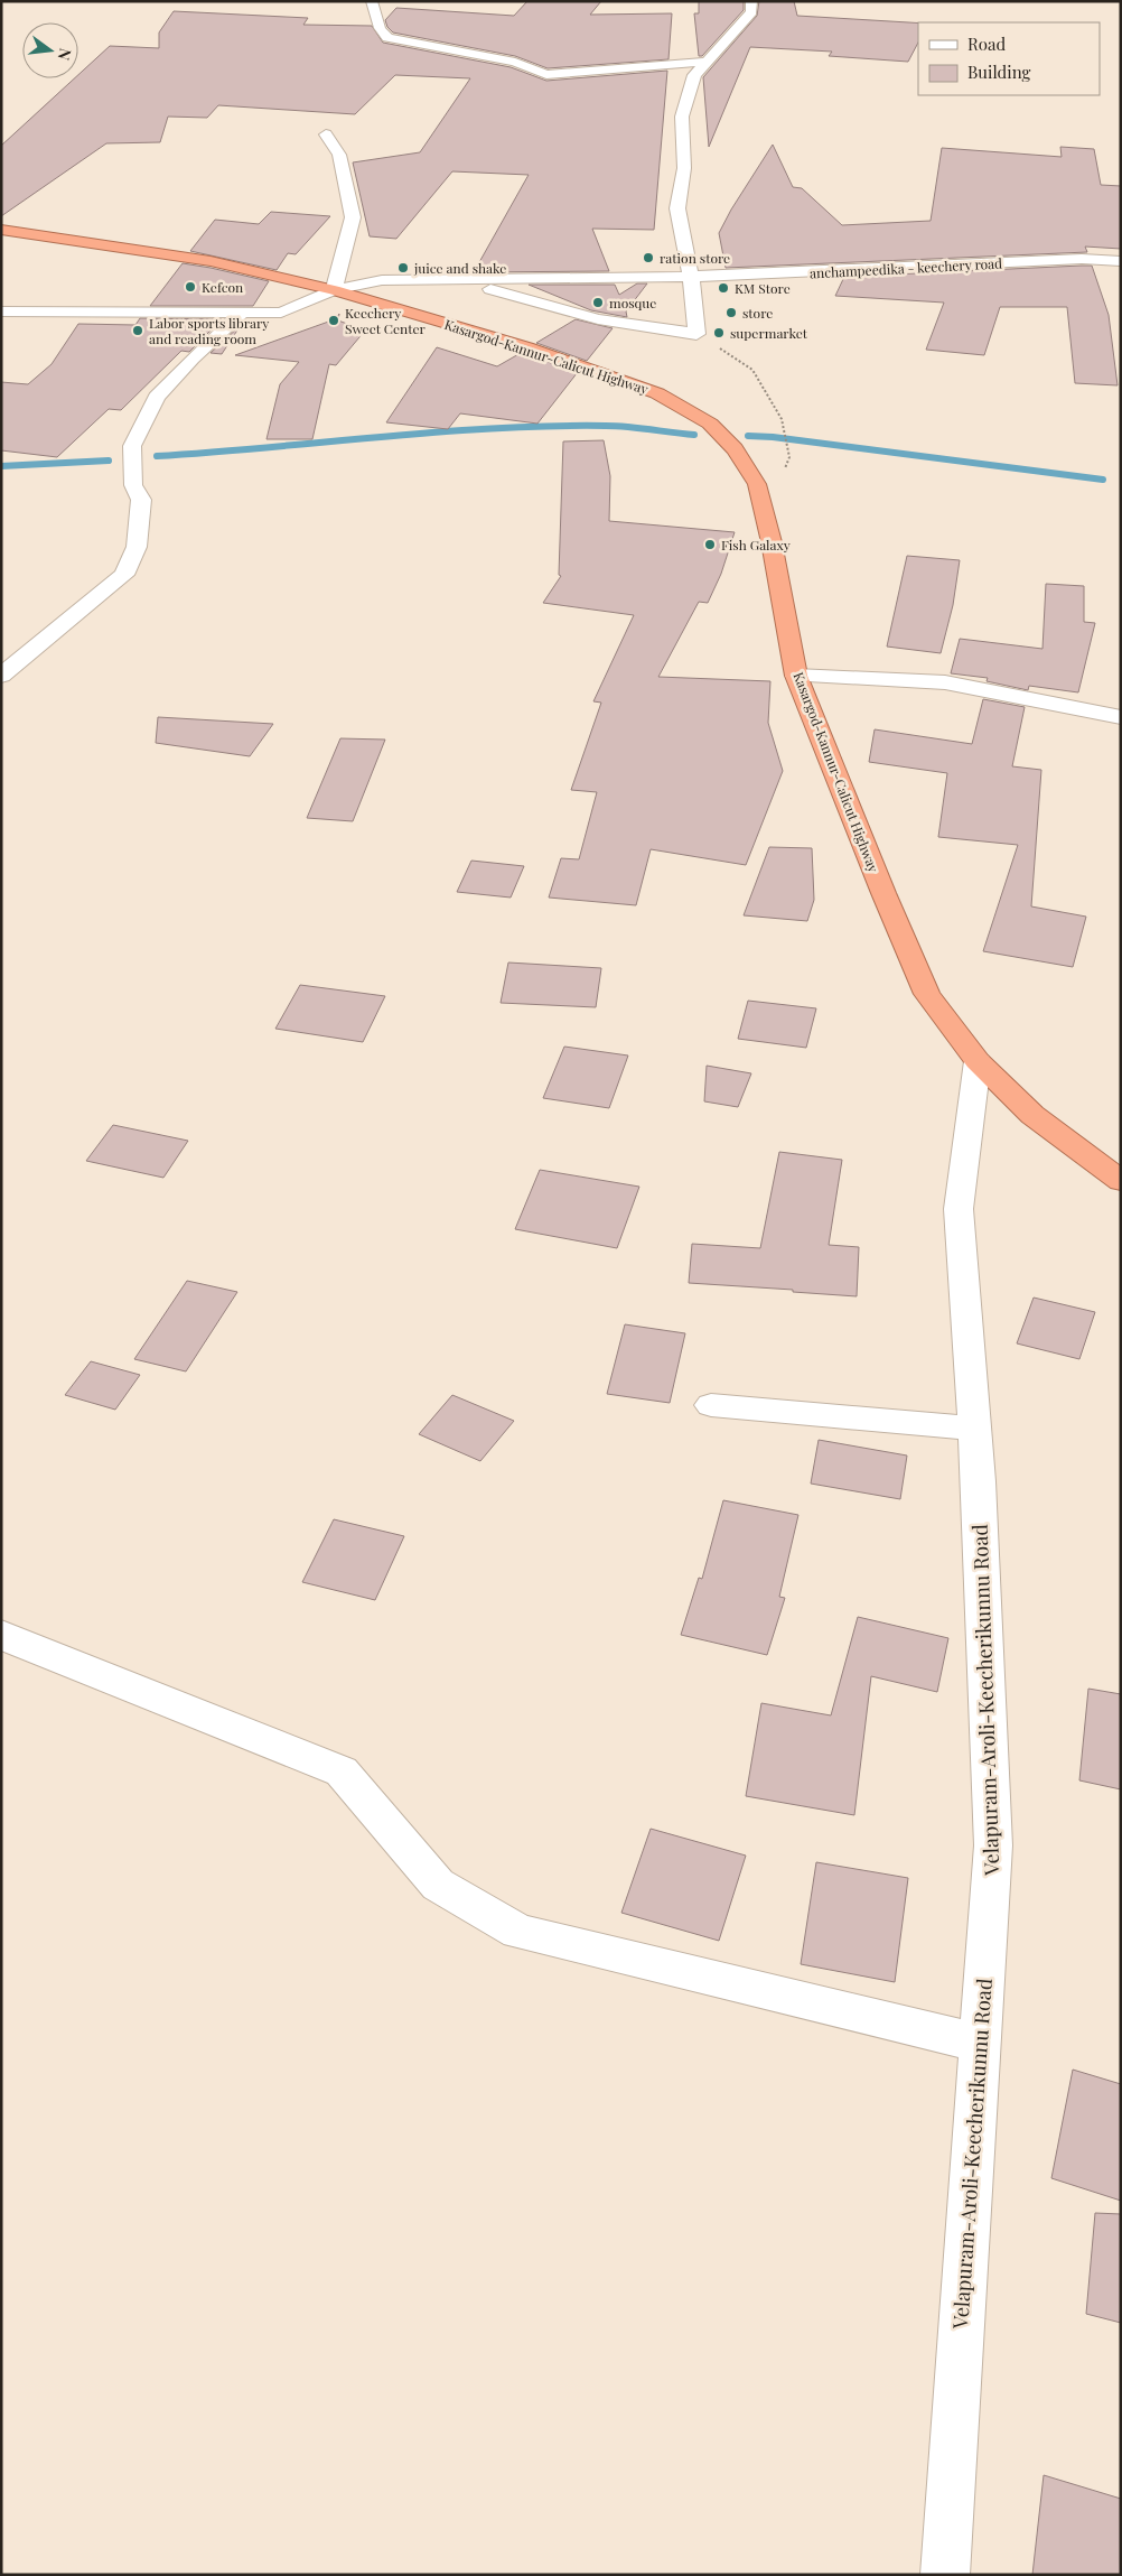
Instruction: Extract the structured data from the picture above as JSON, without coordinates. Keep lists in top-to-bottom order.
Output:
{
  "streets": {
    "highway": ["Kasargod-Kannur-Calicut Highway"],
    "street": ["anchampeedika - keechery road", "Velapuram-Aroli-Keecherikunnu Road"]
  },
  "crossings": [
    ["anchampeedika - keechery road", "Kasargod-Kannur-Calicut Highway"],
    ["Kasargod-Kannur-Calicut Highway", "Velapuram-Aroli-Keecherikunnu Road"]
  ],
  "places": [
    "ration store",
    "juice and shake",
    "Kefcon",
    "KM Store",
    "mosque",
    "store",
    "Keechery Sweet Center",
    "Labor sports library and reading room",
    "supermarket",
    "Fish Galaxy"
  ],
  "legend": ["Road", "Building"],
  "north": "right"
}
